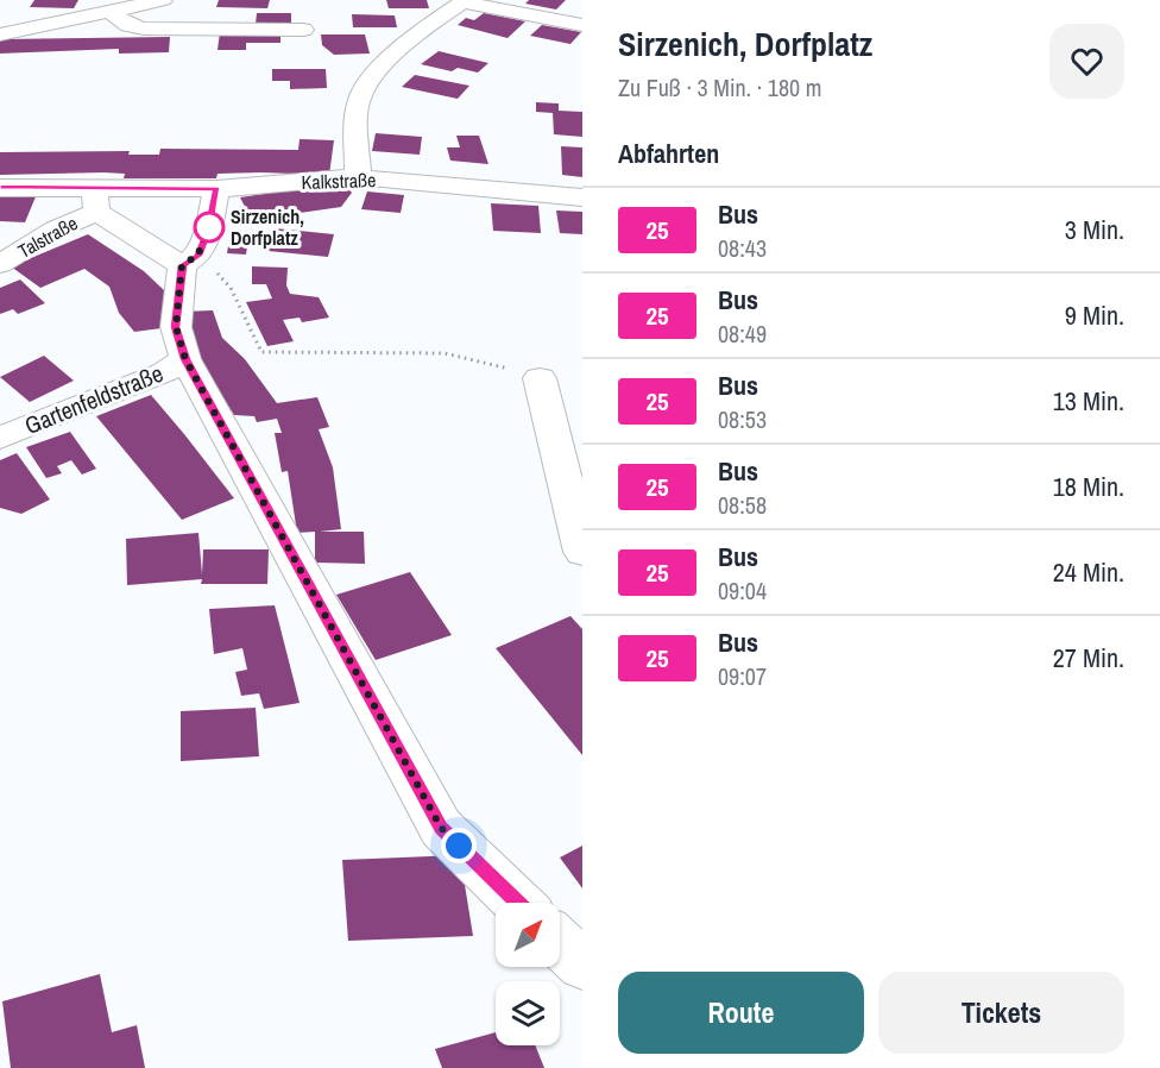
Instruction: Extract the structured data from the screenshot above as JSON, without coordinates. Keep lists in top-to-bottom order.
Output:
{
  "streets": {
    "street": ["Kalkstraße", "Talstraße", "Gartenfeldstraße"]
  },
  "crossings": [
    ["Kalkstraße", "Talstraße"]
  ],
  "places": ["Sirzenich, Dorfplatz"],
  "lines": ["bus line 25"],
  "north": "top right",
  "page": {
    "heading": [
      ["Sirzenich, Dorfplatz", "Zu Fuß · 3 Min. · 180 m"],
      "Abfahrten"
    ],
    "list": [
      {
        "mark": "25",
        "name": "Bus",
        "note": "08:43",
        "value": "3 Min."
      },
      {
        "mark": "25",
        "name": "Bus",
        "note": "08:49",
        "value": "9 Min."
      },
      {
        "mark": "25",
        "name": "Bus",
        "note": "08:53",
        "value": "13 Min."
      },
      {
        "mark": "25",
        "name": "Bus",
        "note": "08:58",
        "value": "18 Min."
      },
      {
        "mark": "25",
        "name": "Bus",
        "note": "09:04",
        "value": "24 Min."
      },
      {
        "mark": "25",
        "name": "Bus",
        "note": "09:07",
        "value": "27 Min."
      }
    ],
    "buttons": ["Route", "Tickets"]
  }
}
